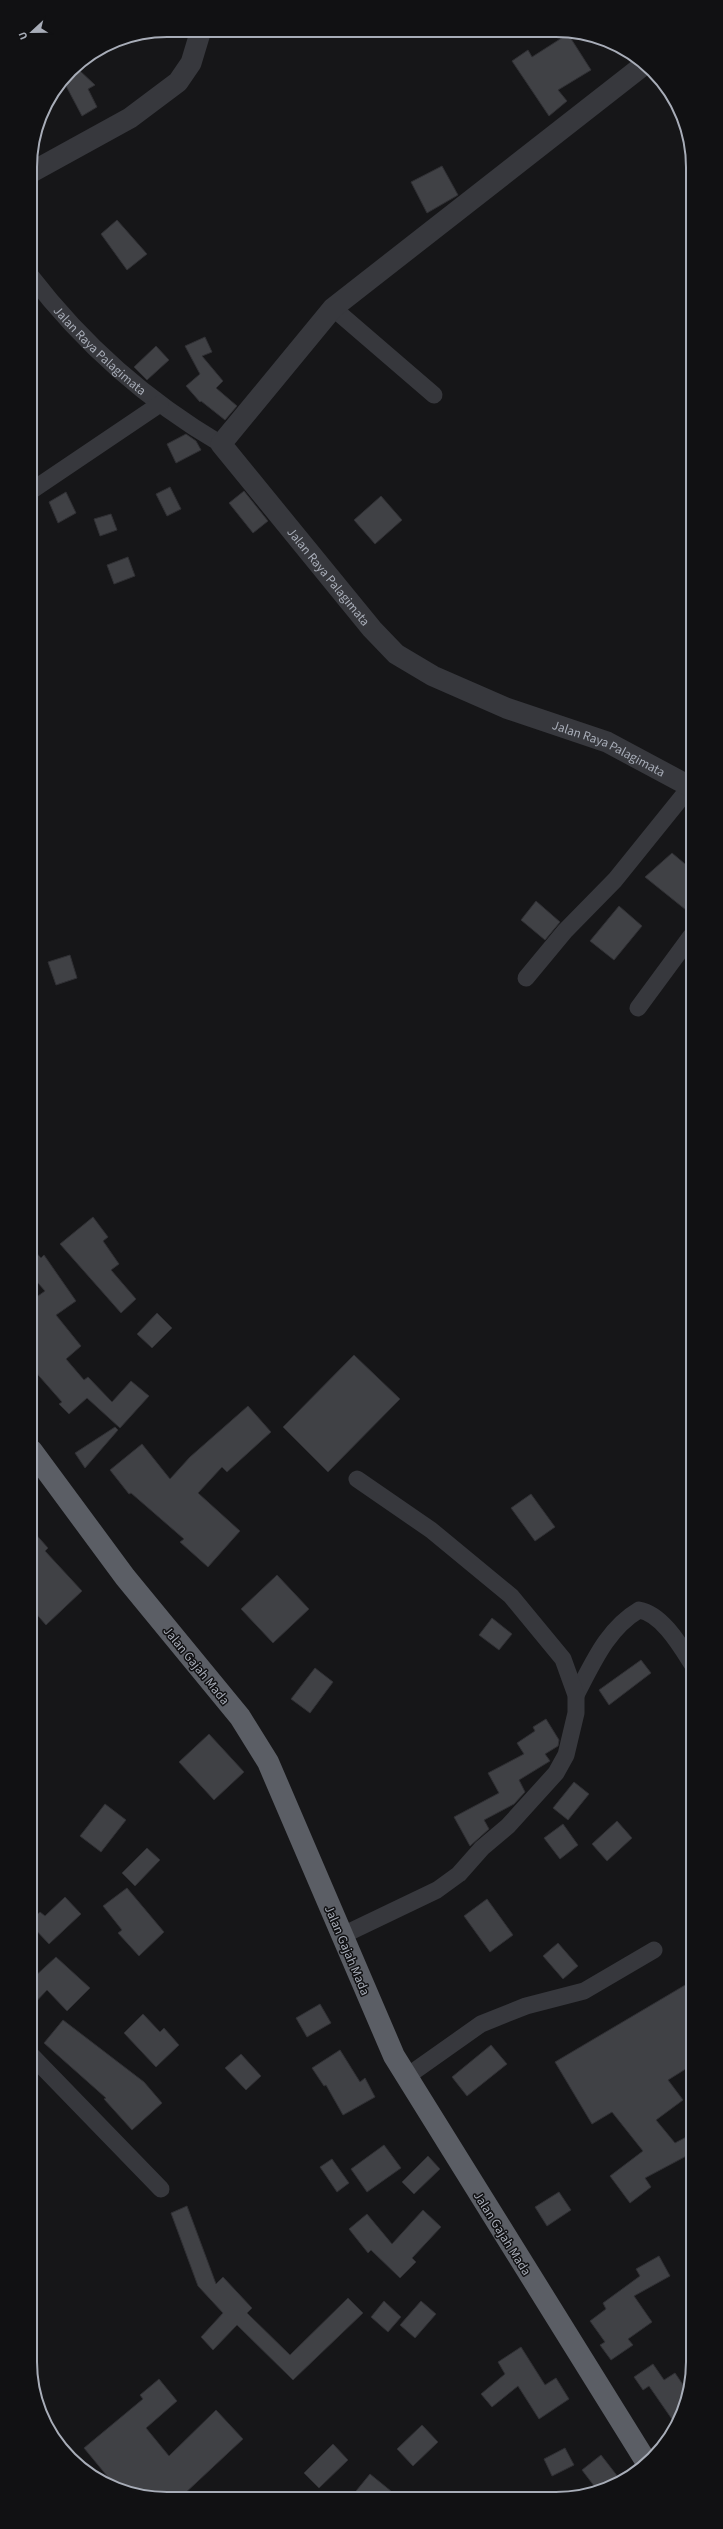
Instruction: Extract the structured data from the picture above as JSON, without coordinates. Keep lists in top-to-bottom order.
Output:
{
  "streets": {
    "highway": ["Jalan Gajah Mada"],
    "street": ["Jalan Raya Palagimata"]
  },
  "north": "left"
}
